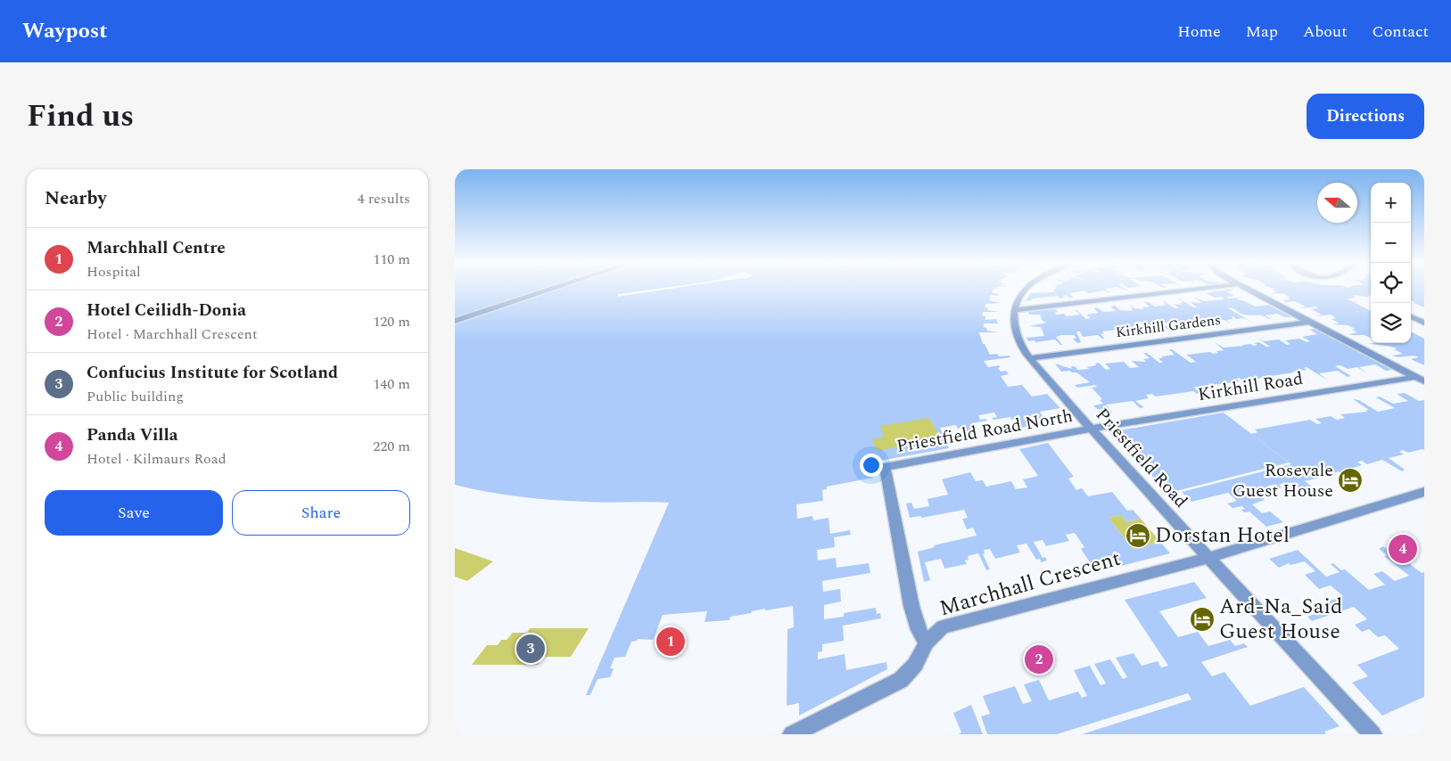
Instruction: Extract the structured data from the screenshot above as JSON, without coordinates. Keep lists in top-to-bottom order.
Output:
{
  "streets": {
    "street": [
      "Kirkhill Gardens",
      "Kirkhill Road",
      "Priestfield Road North",
      "Priestfield Road",
      "Marchhall Crescent"
    ]
  },
  "crossings": [
    ["Kirkhill Gardens", "Priestfield Road"],
    ["Kirkhill Road", "Priestfield Road North"],
    ["Kirkhill Road", "Priestfield Road"],
    ["Priestfield Road North", "Priestfield Road"],
    ["Priestfield Road North", "Marchhall Crescent"],
    ["Priestfield Road", "Marchhall Crescent"]
  ],
  "places": {
    "hotel": ["Rosevale Guest House", "Dorstan Hotel", "Ard-Na_Said Guest House"]
  },
  "north": "left",
  "page": {
    "header": "Waypost",
    "nav": [
      "Home",
      "Map",
      "About",
      "Contact"
    ],
    "title": "Find us",
    "buttons": [
      "Directions",
      ["Save", "Share"]
    ],
    "heading": ["Nearby", "4 results"],
    "map_buttons": ["+", "−"],
    "list": [
      {
        "mark": "1",
        "name": "Marchhall Centre",
        "note": "Hospital",
        "value": "110 m"
      },
      {
        "mark": "2",
        "name": "Hotel Ceilidh-Donia",
        "note": "Hotel · Marchhall Crescent",
        "value": "120 m"
      },
      {
        "mark": "3",
        "name": "Confucius Institute for Scotland",
        "note": "Public building",
        "value": "140 m"
      },
      {
        "mark": "4",
        "name": "Panda Villa",
        "note": "Hotel · Kilmaurs Road",
        "value": "220 m"
      }
    ],
    "pins": [
      "4",
      "1",
      "3",
      "2"
    ]
  }
}
